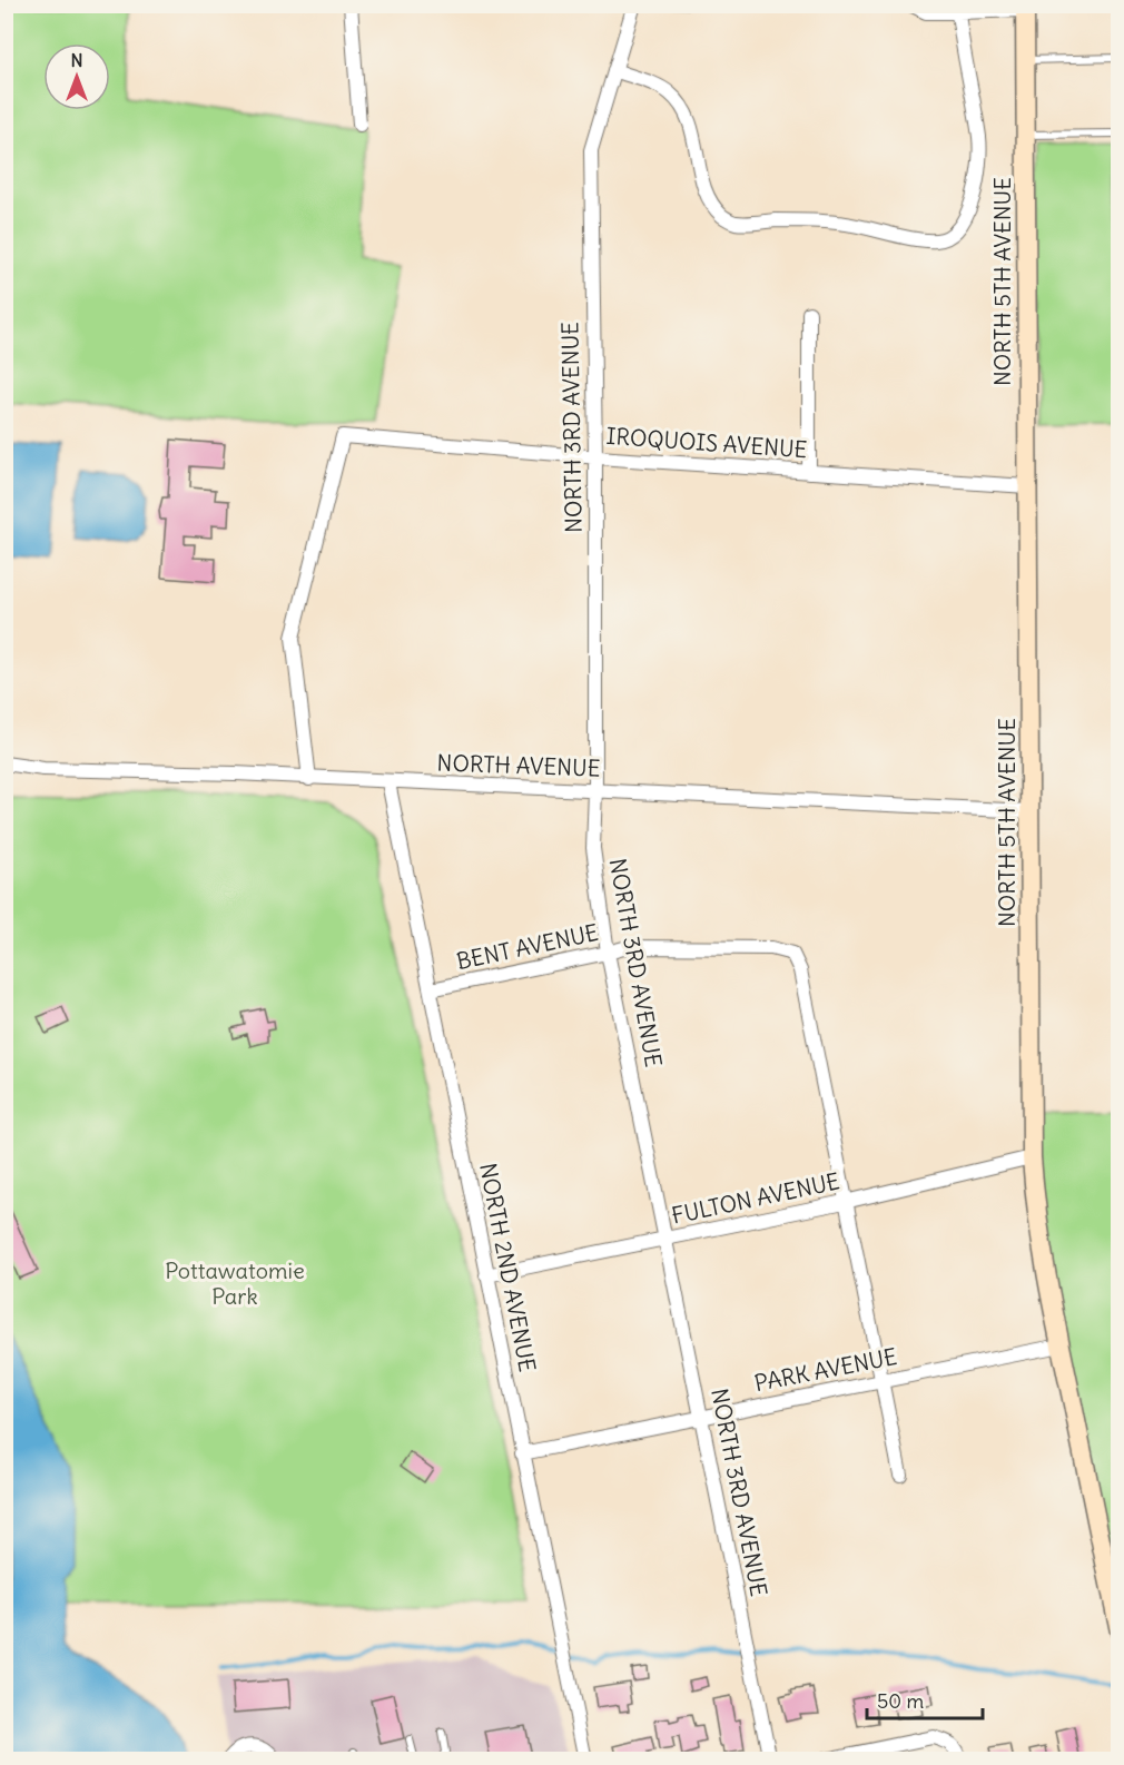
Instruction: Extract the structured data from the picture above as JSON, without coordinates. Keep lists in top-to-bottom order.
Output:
{
  "streets": {
    "main road": ["NORTH 5TH AVENUE"],
    "street": [
      "NORTH 3RD AVENUE",
      "IROQUOIS AVENUE",
      "NORTH AVENUE",
      "BENT AVENUE",
      "FULTON AVENUE",
      "NORTH 2ND AVENUE",
      "PARK AVENUE"
    ]
  },
  "crossings": [
    ["NORTH 5TH AVENUE", "IROQUOIS AVENUE"],
    ["NORTH 5TH AVENUE", "NORTH AVENUE"],
    ["NORTH 5TH AVENUE", "FULTON AVENUE"],
    ["NORTH 5TH AVENUE", "PARK AVENUE"],
    ["NORTH 3RD AVENUE", "IROQUOIS AVENUE"],
    ["NORTH 3RD AVENUE", "NORTH AVENUE"],
    ["NORTH 3RD AVENUE", "BENT AVENUE"],
    ["NORTH 3RD AVENUE", "FULTON AVENUE"],
    ["NORTH 3RD AVENUE", "PARK AVENUE"],
    ["IROQUOIS AVENUE", "NORTH AVENUE"],
    ["NORTH AVENUE", "NORTH 2ND AVENUE"],
    ["BENT AVENUE", "FULTON AVENUE"],
    ["BENT AVENUE", "NORTH 2ND AVENUE"],
    ["FULTON AVENUE", "NORTH 2ND AVENUE"],
    ["NORTH 2ND AVENUE", "PARK AVENUE"]
  ],
  "parks": ["Pottawatomie Park"],
  "scale_bar": "50 m",
  "north": "top"
}
